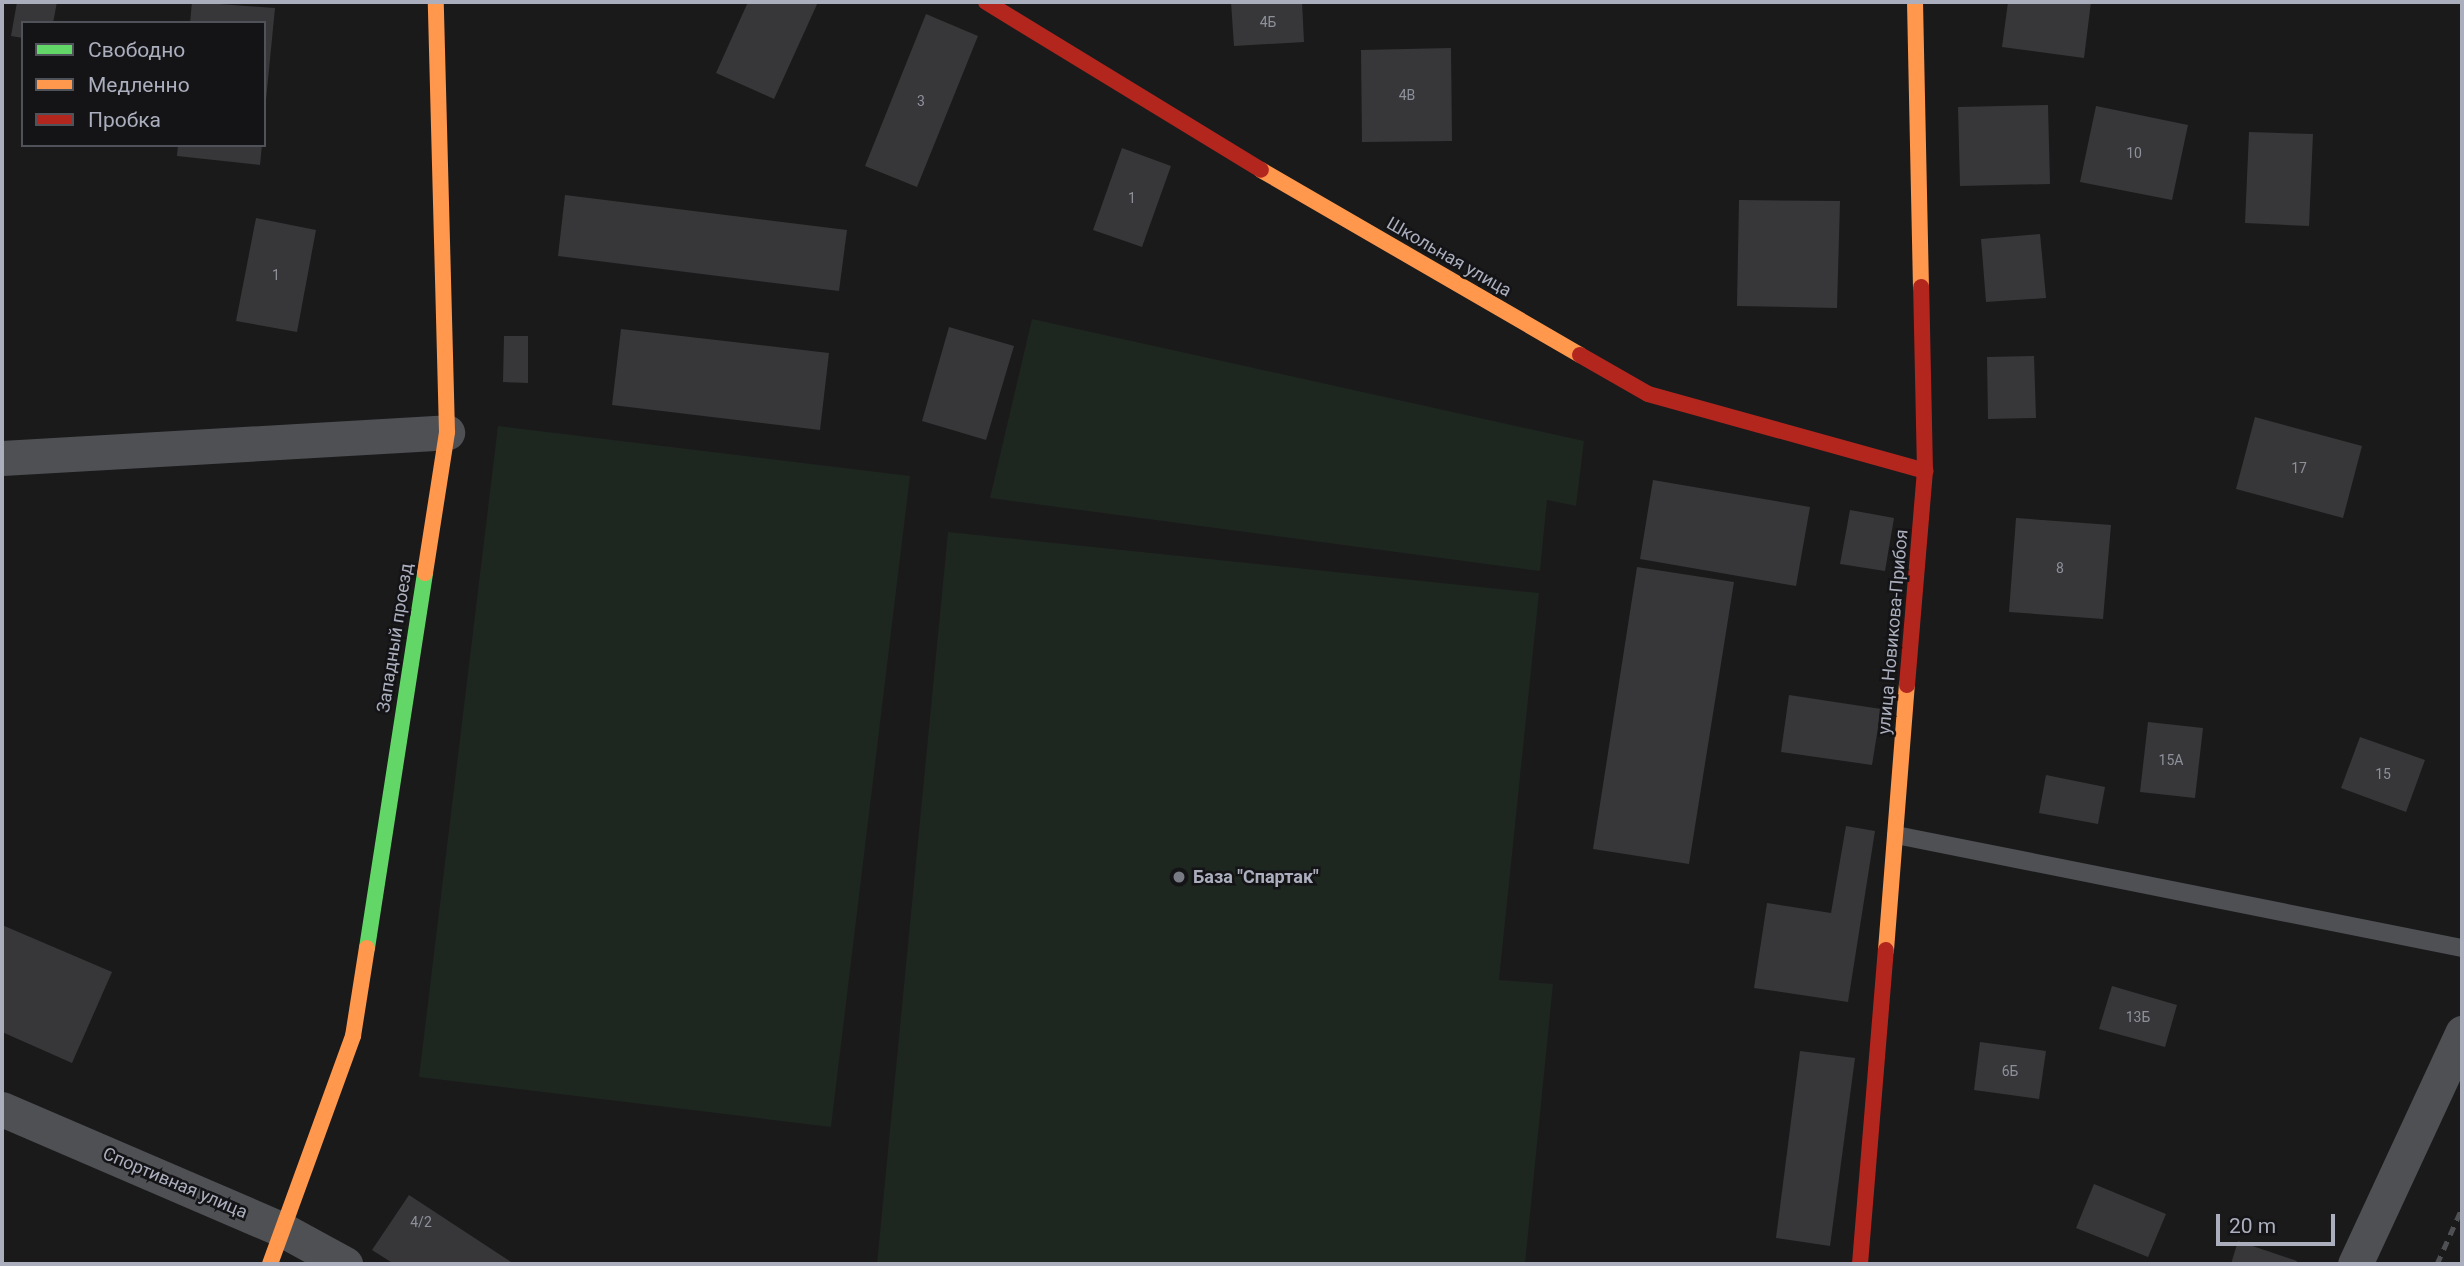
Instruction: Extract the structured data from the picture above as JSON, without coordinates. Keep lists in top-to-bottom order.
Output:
{
  "streets": {
    "street": [
      "Школьная улица",
      "улица Новикова-Прибоя",
      "Западный проезд",
      "Спортивная улица"
    ]
  },
  "crossings": [
    ["Школьная улица", "улица Новикова-Прибоя"],
    ["Западный проезд", "Спортивная улица"]
  ],
  "places": ["База \"Спартак\""],
  "house_numbers": [
    "4Б",
    "4В",
    "3",
    "10",
    "1",
    "1",
    "17",
    "8",
    "15А",
    "15",
    "13Б",
    "6Б",
    "4/2"
  ],
  "legend": ["Свободно", "Медленно", "Пробка"],
  "scale_bar": "20 m"
}
